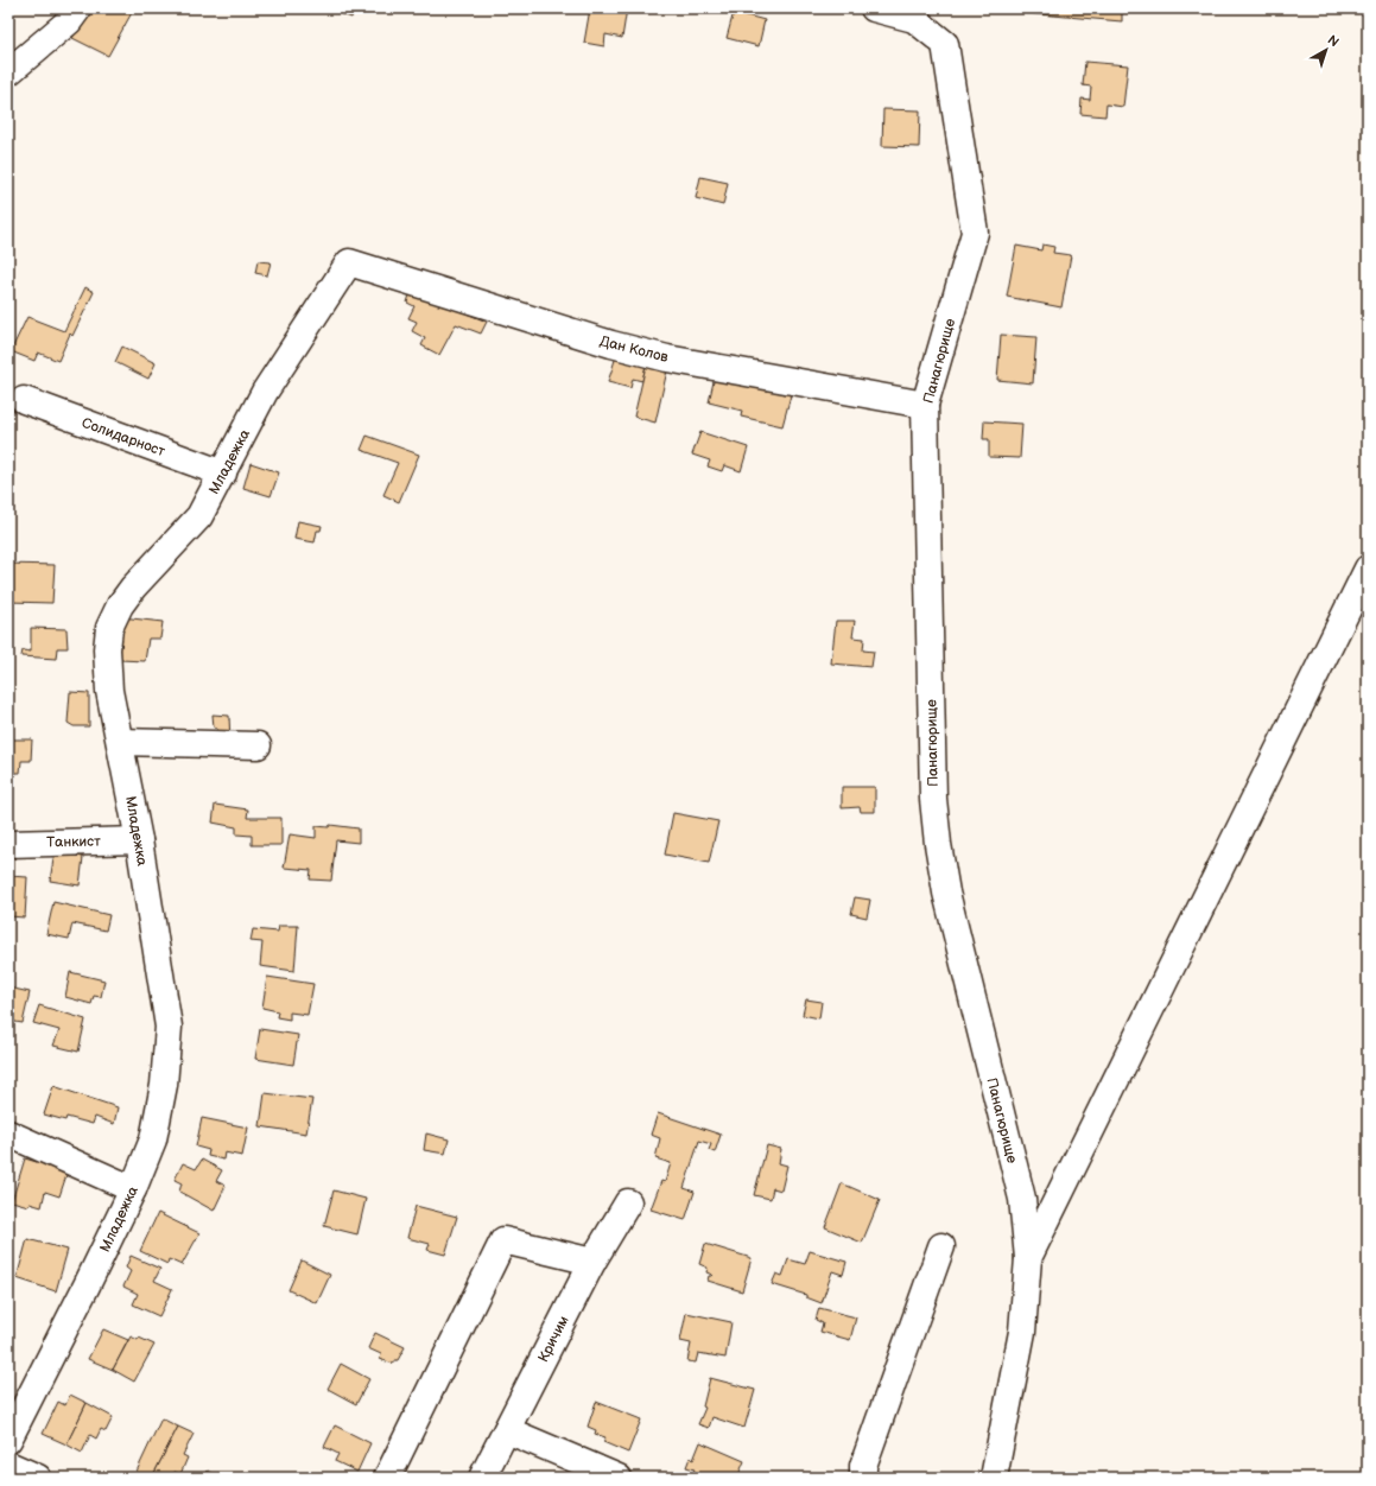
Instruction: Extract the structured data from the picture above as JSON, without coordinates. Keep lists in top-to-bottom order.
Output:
{
  "streets": {
    "street": [
      "Дан Колов",
      "Панагюрище",
      "Солидарност",
      "Младежка",
      "Танкист",
      "Кричим"
    ]
  },
  "crossings": [
    ["Дан Колов", "Панагюрище"],
    ["Дан Колов", "Младежка"],
    ["Солидарност", "Младежка"],
    ["Младежка", "Танкист"]
  ],
  "north": "top right"
}
